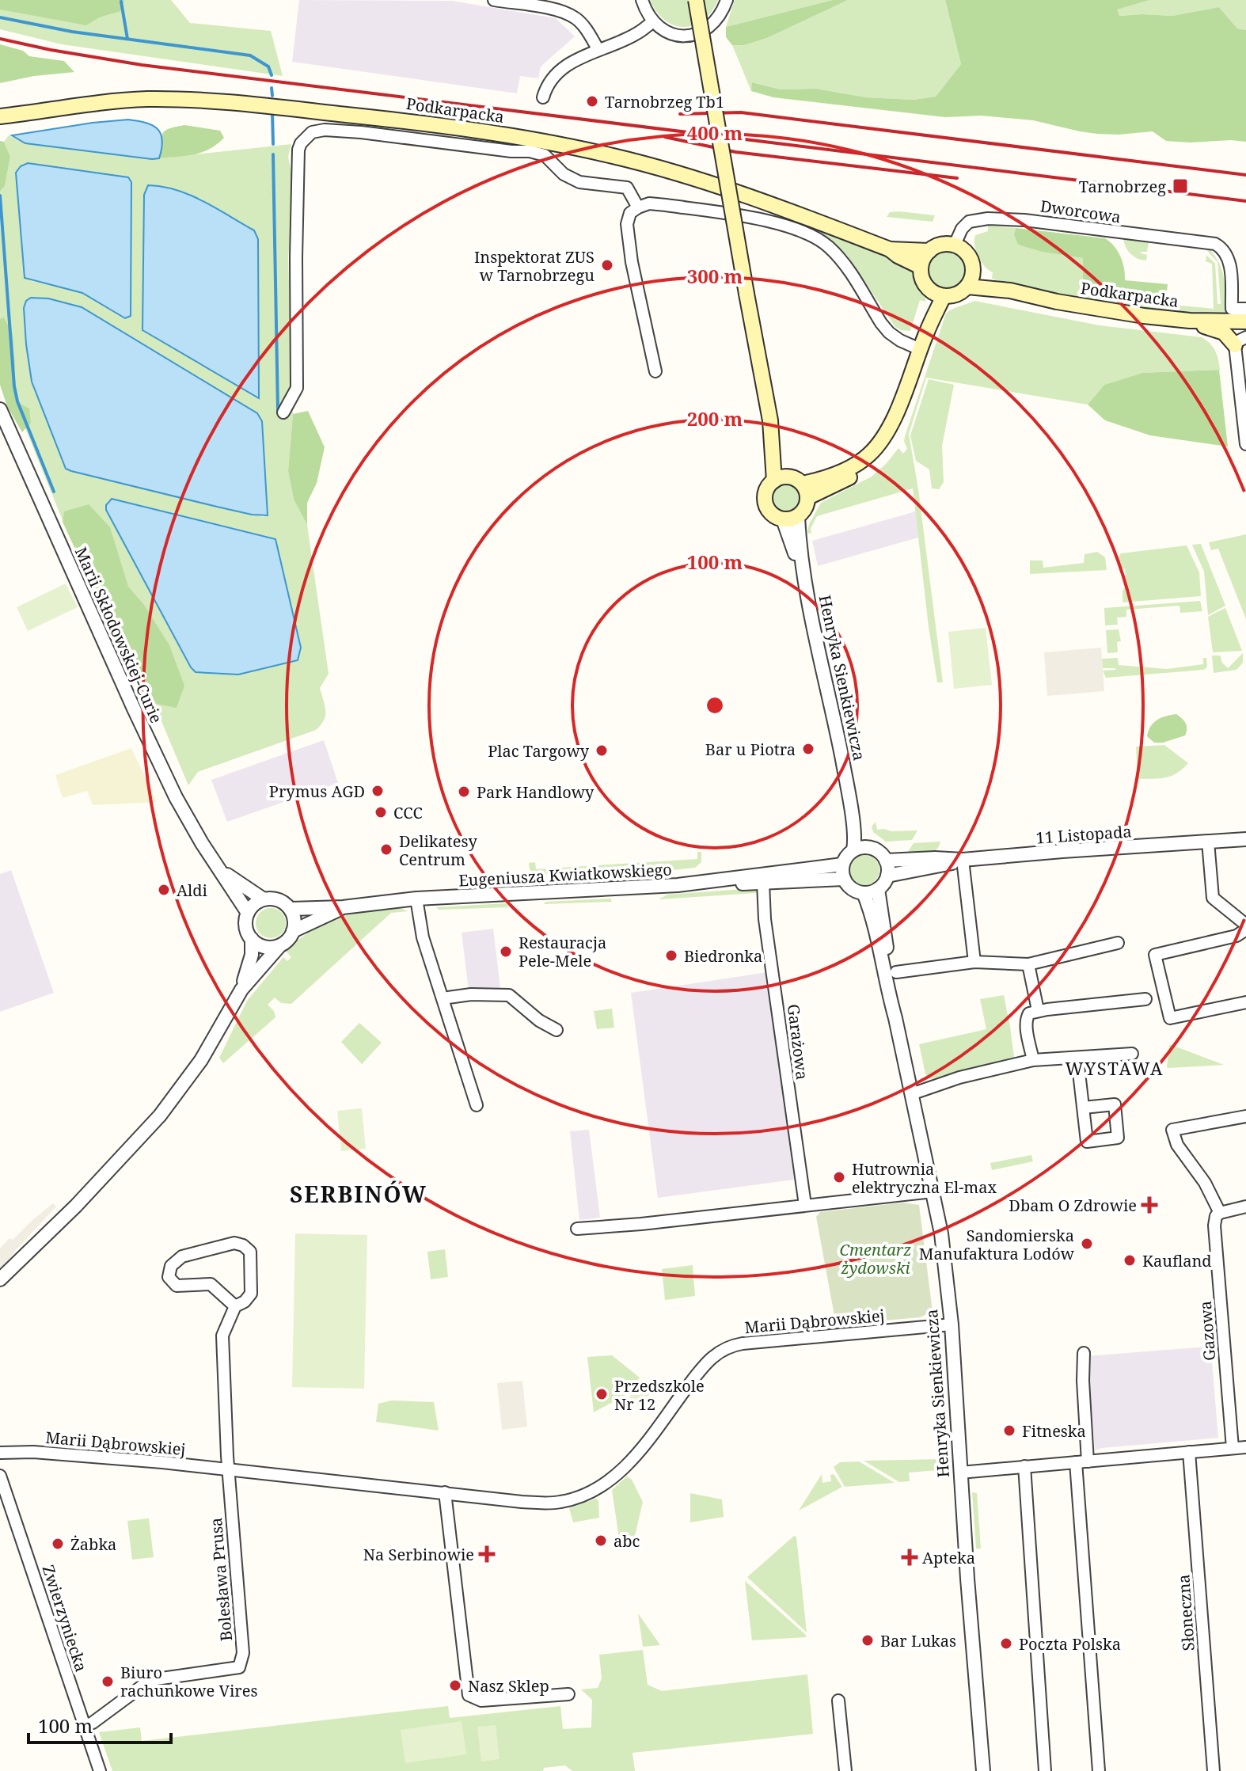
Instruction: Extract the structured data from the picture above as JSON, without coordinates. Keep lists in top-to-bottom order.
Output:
{
  "streets": {
    "main road": ["Podkarpacka"],
    "street": [
      "Dworcowa",
      "Marii Skłodowskiej-Curie",
      "Henryka Sienkiewicza",
      "11 Listopada",
      "Eugeniusza Kwiatkowskiego",
      "Garażowa",
      "Marii Dąbrowskiej",
      "Gazowa",
      "Bolesława Prusa",
      "Słoneczna",
      "Zwierzyniecka"
    ]
  },
  "crossings": [
    ["Podkarpacka", "Dworcowa"],
    ["Marii Skłodowskiej-Curie", "Eugeniusza Kwiatkowskiego"],
    ["Henryka Sienkiewicza", "11 Listopada"],
    ["Henryka Sienkiewicza", "Marii Dąbrowskiej"],
    ["Marii Dąbrowskiej", "Bolesława Prusa"],
    ["Bolesława Prusa", "Zwierzyniecka"]
  ],
  "districts": ["WYSTAWA", "SERBINÓW"],
  "parks": ["Cmentarz żydowski"],
  "places": {
    "other": [
      "Tarnobrzeg Tb1",
      "Inspektorat ZUS w Tarnobrzegu",
      "Bar u Piotra",
      "Plac Targowy",
      "Prymus AGD",
      "Park Handlowy",
      "CCC",
      "Delikatesy Centrum",
      "Aldi",
      "Restauracja Pele-Mele",
      "Biedronka",
      "Hutrownia elektryczna El-max",
      "Sandomierska Manufaktura Lodów",
      "Kaufland",
      "Przedszkole Nr 12",
      "Fitneska",
      "abc",
      "Żabka",
      "Bar Lukas",
      "Poczta Polska",
      "Biuro rachunkowe Vires",
      "Nasz Sklep"
    ],
    "transit": ["Tarnobrzeg"],
    "health": ["Dbam O Zdrowie", "Na Serbinowie", "Apteka"]
  },
  "scale_bar": "100 m",
  "rings": [
    "400 m",
    "300 m",
    "200 m",
    "100 m"
  ]
}
